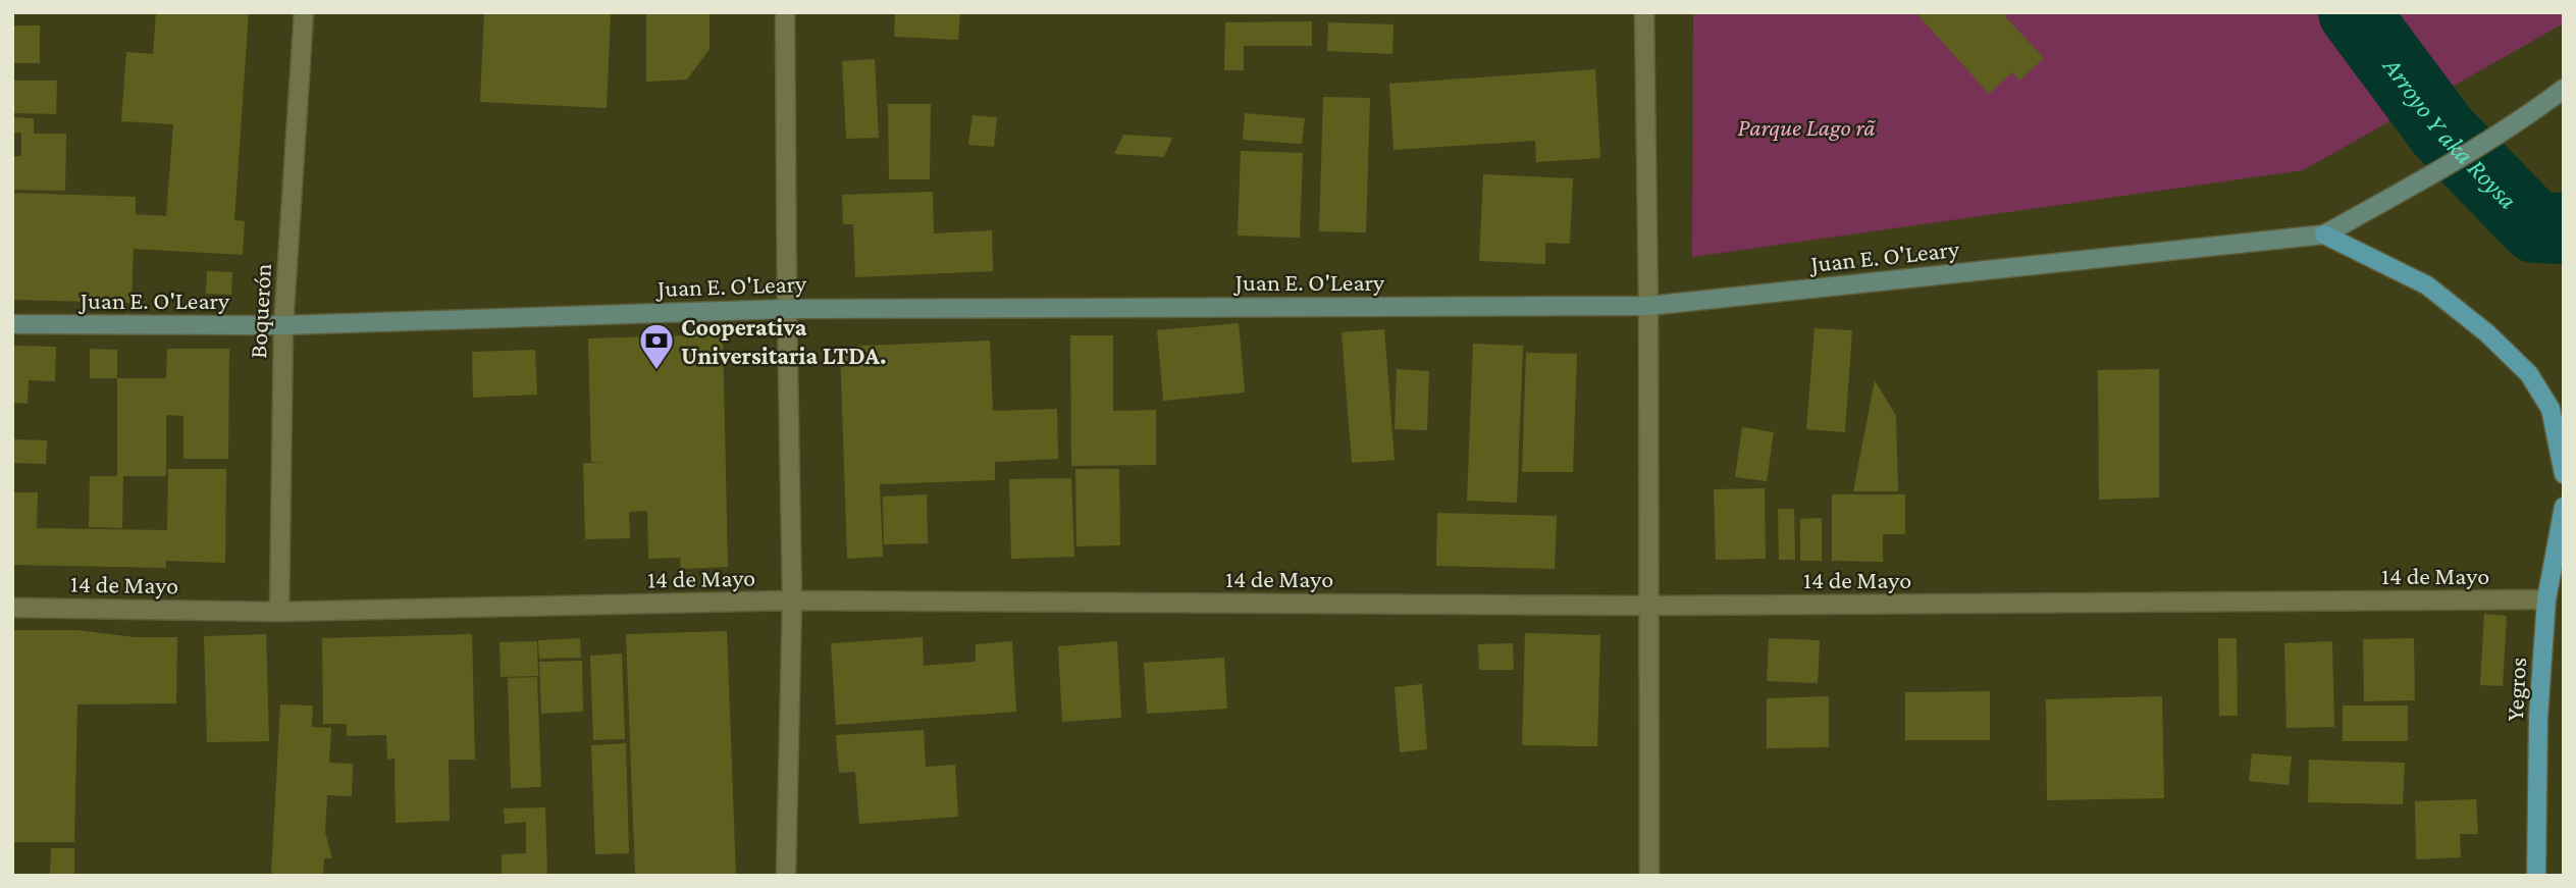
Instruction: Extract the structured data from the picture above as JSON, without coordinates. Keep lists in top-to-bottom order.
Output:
{
  "streets": {
    "main road": ["Yegros"],
    "street": ["Juan E. O'Leary", "Boquerón", "14 de Mayo"]
  },
  "crossings": [
    ["Juan E. O'Leary", "Boquerón"],
    ["Boquerón", "14 de Mayo"],
    ["14 de Mayo", "Yegros"]
  ],
  "water": ["Arroyo Y aka Roysa"],
  "parks": ["Parque Lago rã"],
  "places": {
    "bank": ["Cooperativa Universitaria LTDA."]
  }
}
